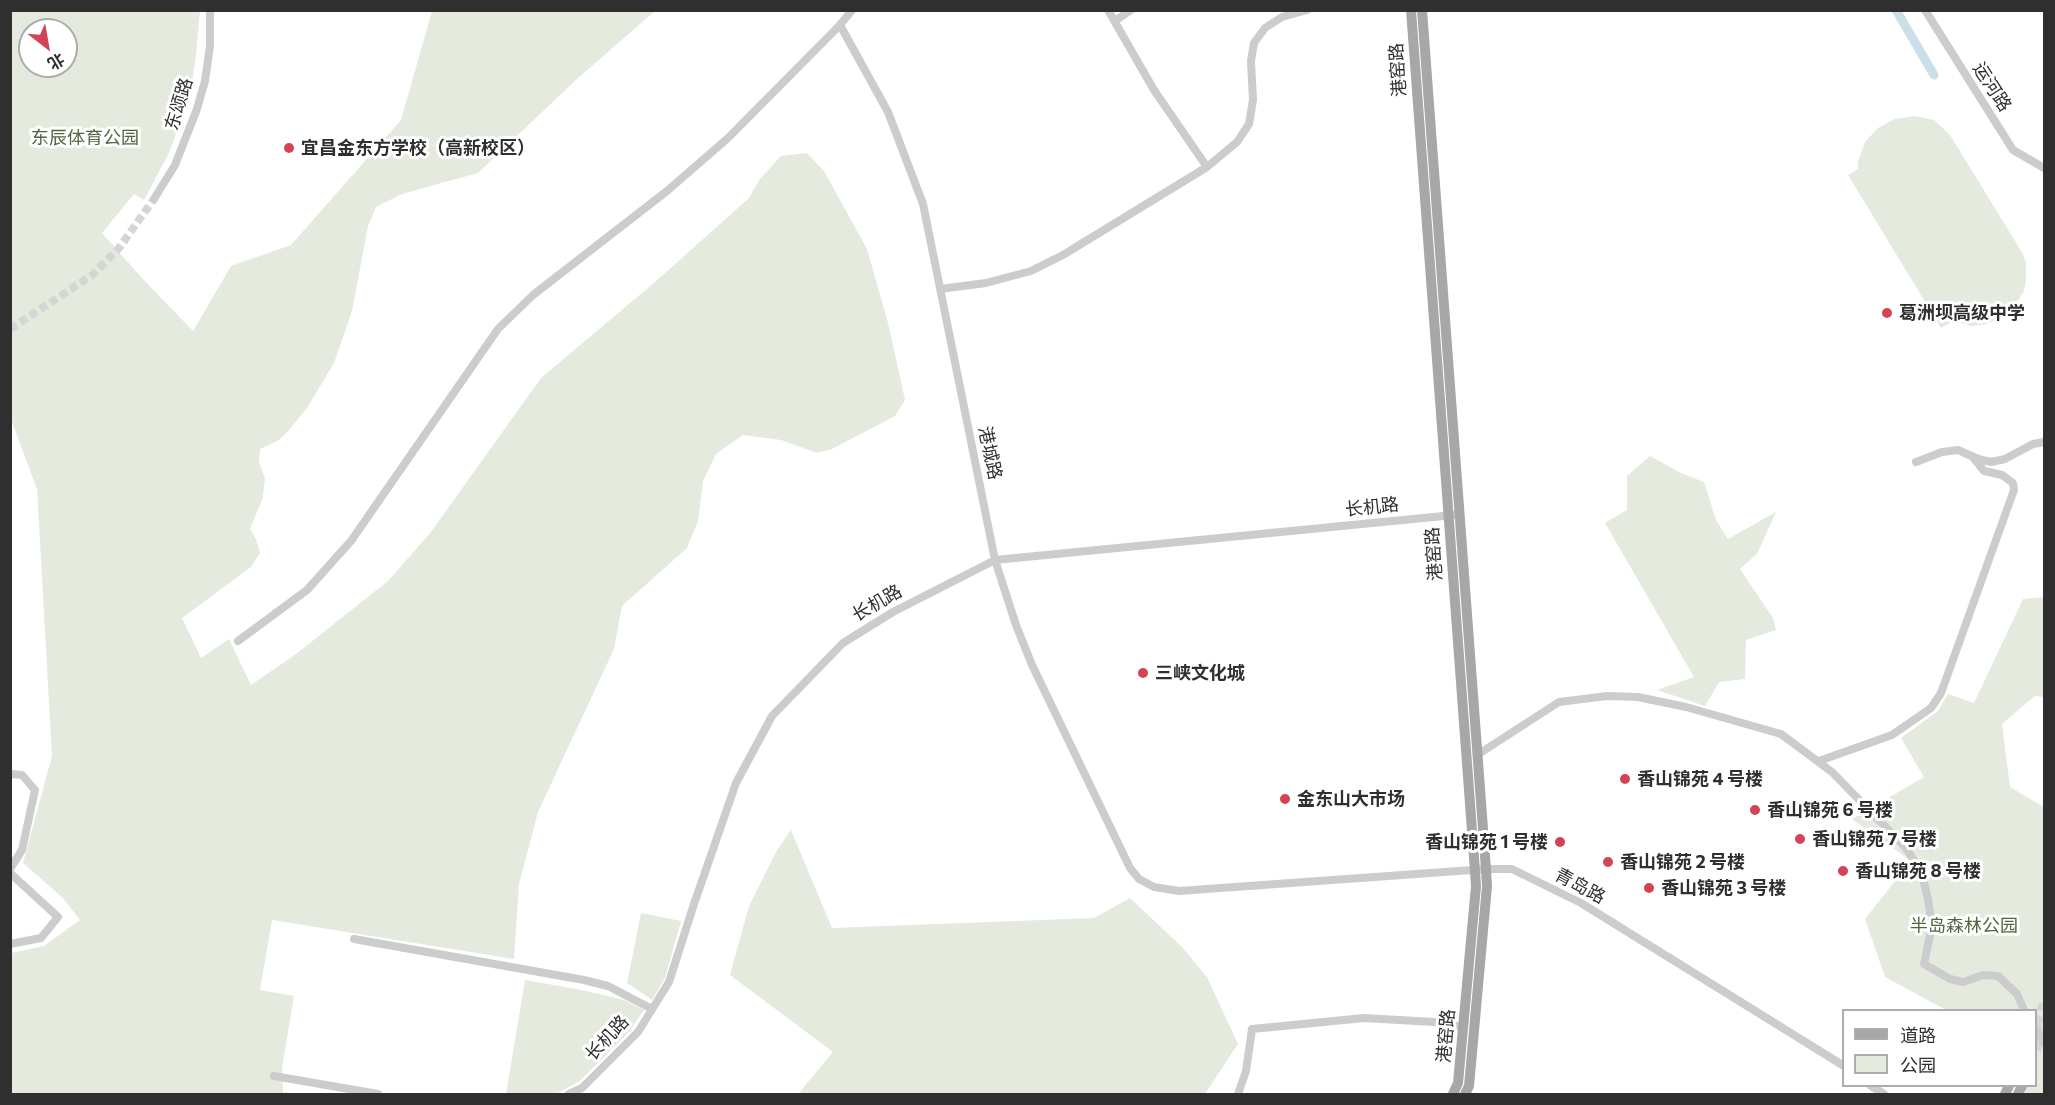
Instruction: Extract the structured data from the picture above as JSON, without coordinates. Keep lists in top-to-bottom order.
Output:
{
  "streets": {
    "main road": ["港窑路"],
    "street": [
      "运河路",
      "东颂路",
      "港城路",
      "长机路",
      "青岛路"
    ]
  },
  "crossings": [
    ["港窑路", "长机路"],
    ["港窑路", "青岛路"],
    ["港城路", "长机路"],
    ["港城路", "青岛路"]
  ],
  "parks": ["东辰体育公园", "半岛森林公园"],
  "places": [
    "宜昌金东方学校（高新校区）",
    "葛洲坝高级中学",
    "三峡文化城",
    "香山锦苑 4 号楼",
    "金东山大市场",
    "香山锦苑 6 号楼",
    "香山锦苑 7 号楼",
    "香山锦苑 1 号楼",
    "香山锦苑 2 号楼",
    "香山锦苑 8 号楼",
    "香山锦苑 3 号楼"
  ],
  "legend": ["道路", "公园"],
  "north": "bottom right"
}
